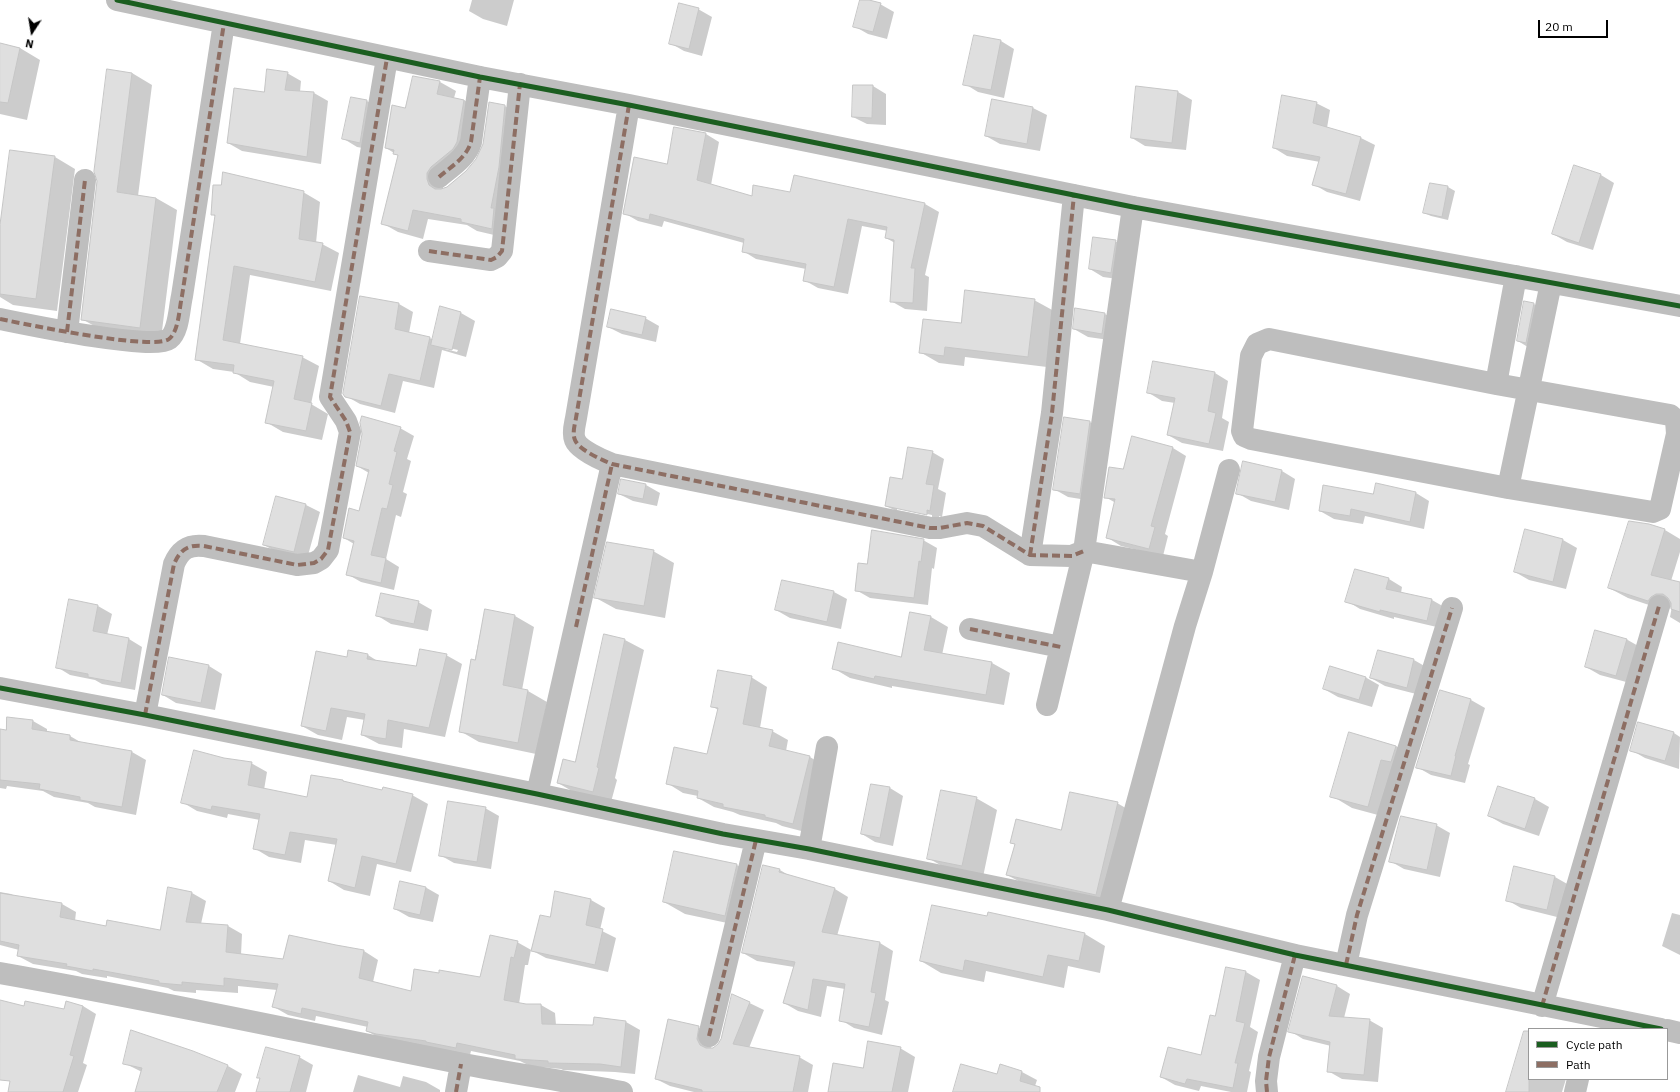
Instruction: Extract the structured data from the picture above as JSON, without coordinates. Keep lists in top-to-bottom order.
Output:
{
  "legend": ["Cycle path", "Path"],
  "scale_bar": "20 m",
  "north": "bottom"
}
